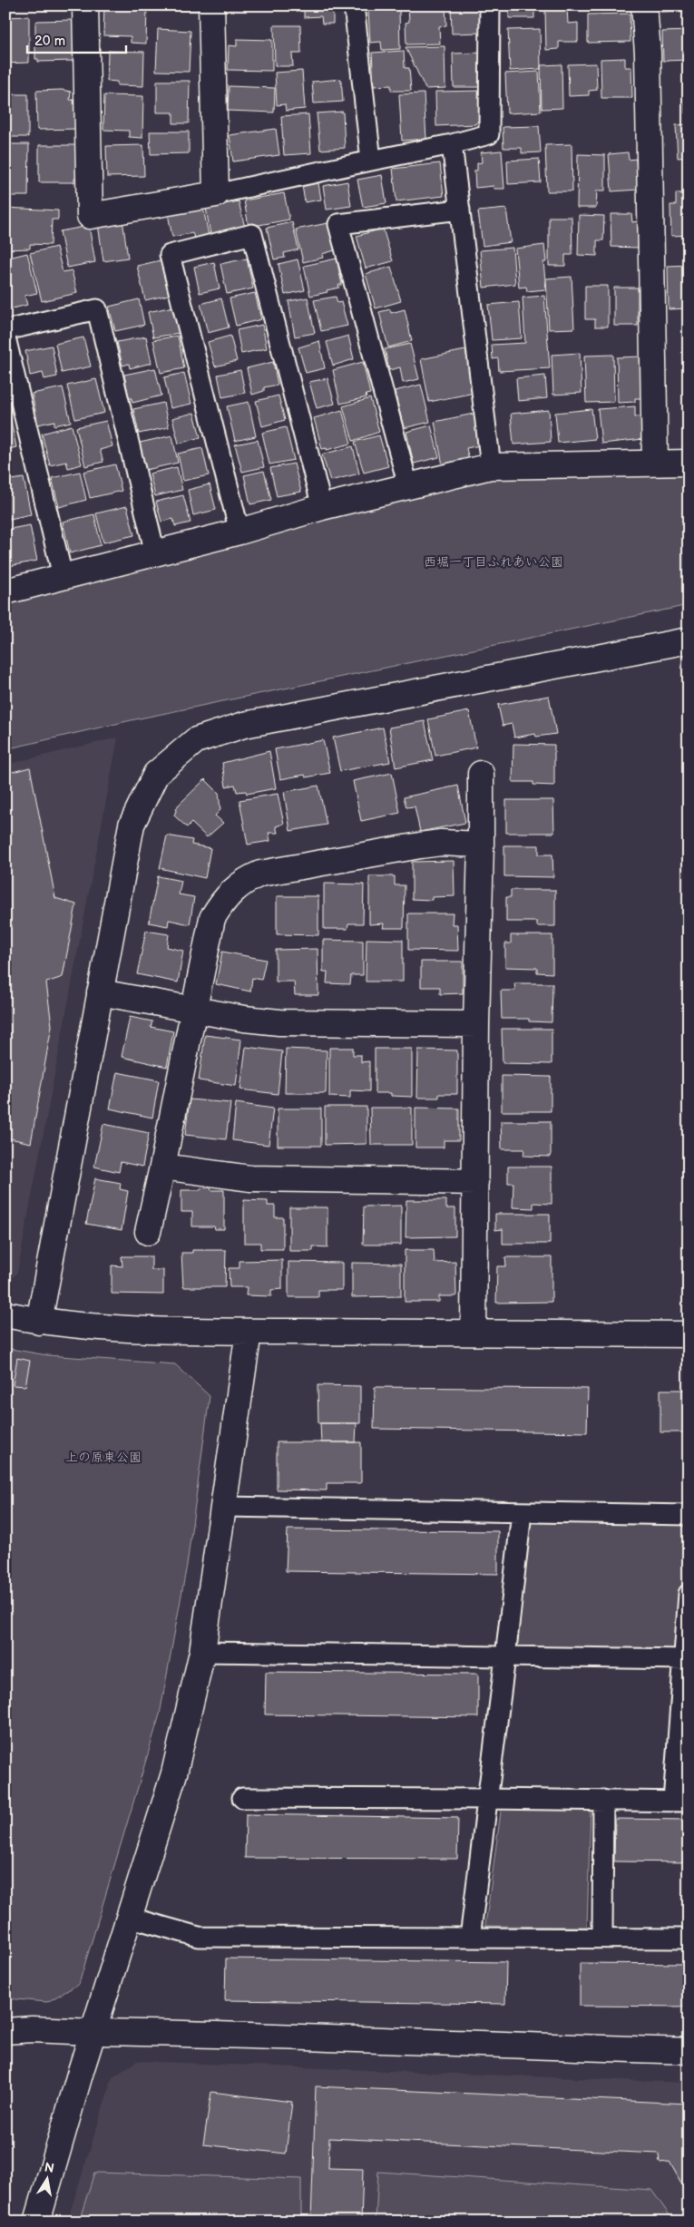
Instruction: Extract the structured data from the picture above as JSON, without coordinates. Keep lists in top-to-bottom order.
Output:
{
  "parks": ["西堀一丁目ふれあい公園", "上の原東公園"],
  "scale_bar": "20 m",
  "north": "top"
}
